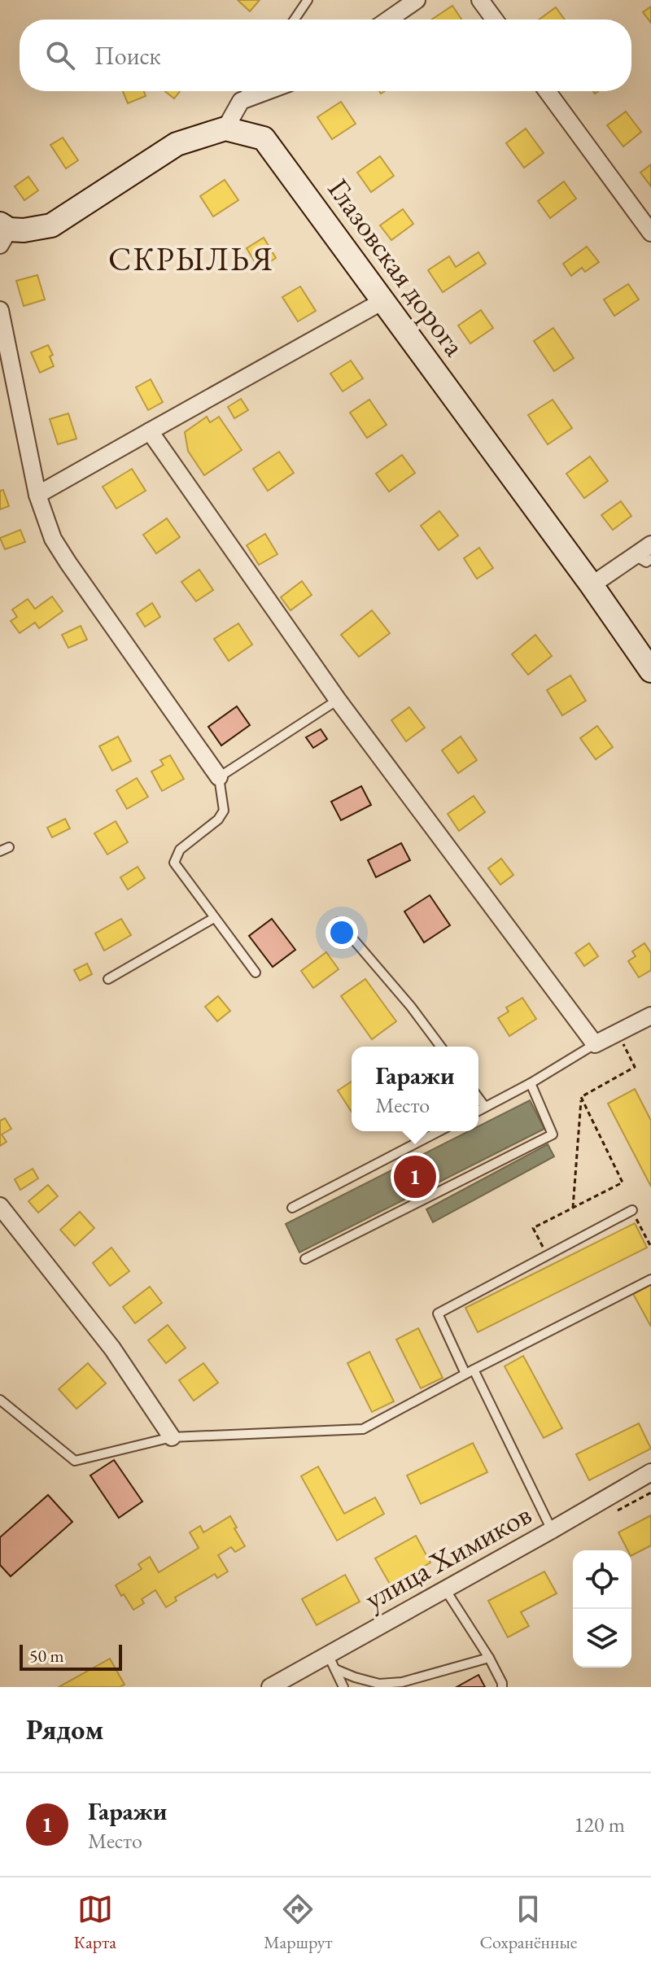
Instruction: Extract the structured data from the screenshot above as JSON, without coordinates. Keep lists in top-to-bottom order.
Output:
{
  "streets": {
    "street": ["Глазовская дорога", "улица Химиков"]
  },
  "districts": ["СКРЫЛЬЯ"],
  "scale_bar": "50 m",
  "page": {
    "search": "Поиск",
    "popup": ["Гаражи", "Место"],
    "pins": "1",
    "scale": "50 m",
    "heading": "Рядом",
    "list": [
      {
        "mark": "1",
        "name": "Гаражи",
        "note": "Место",
        "value": "120 m"
      }
    ],
    "nav": ["Карта", "Маршрут", "Сохранённые"]
  }
}
